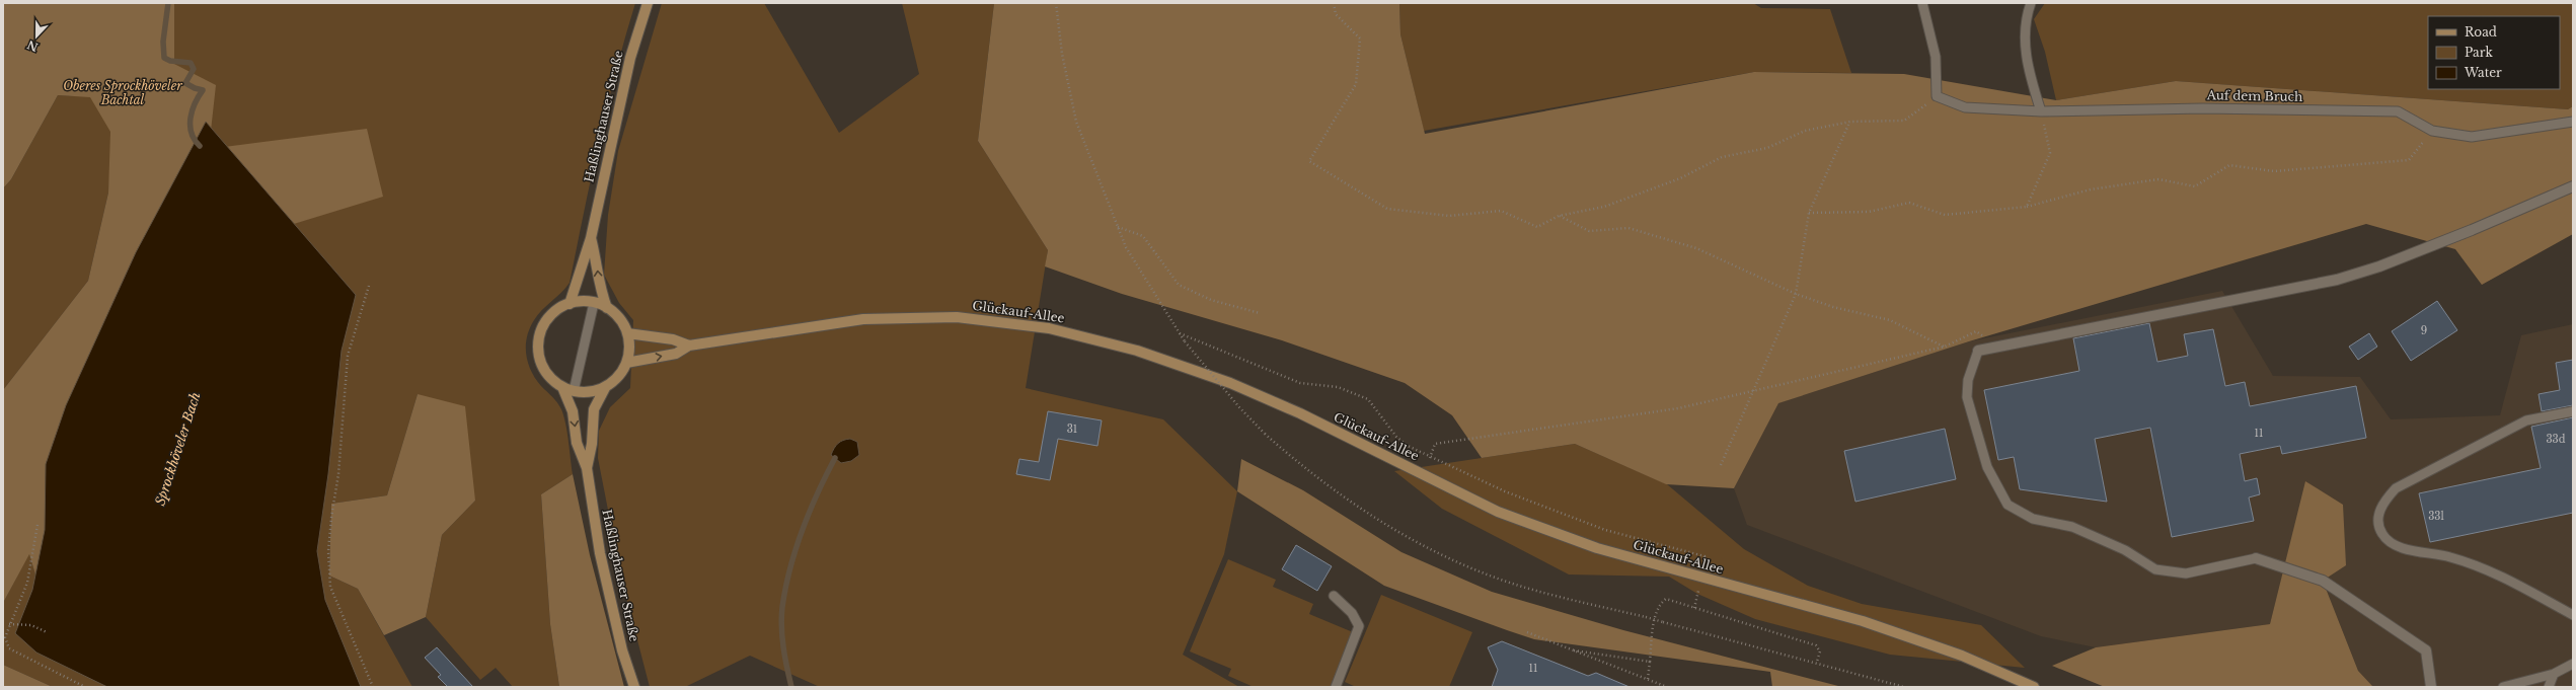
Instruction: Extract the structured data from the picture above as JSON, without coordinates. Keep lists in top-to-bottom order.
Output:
{
  "streets": {
    "main road": ["Haßlinghauser Straße", "Glückauf-Allee"],
    "lane": ["Auf dem Bruch"]
  },
  "water": ["Sprockhöveler Bach"],
  "parks": ["Oberes Sprockhöveler Bachtal"],
  "house_numbers": [
    "9",
    "31",
    "11",
    "33d",
    "33l",
    "11"
  ],
  "legend": ["Road", "Park", "Water"],
  "north": "bottom"
}
